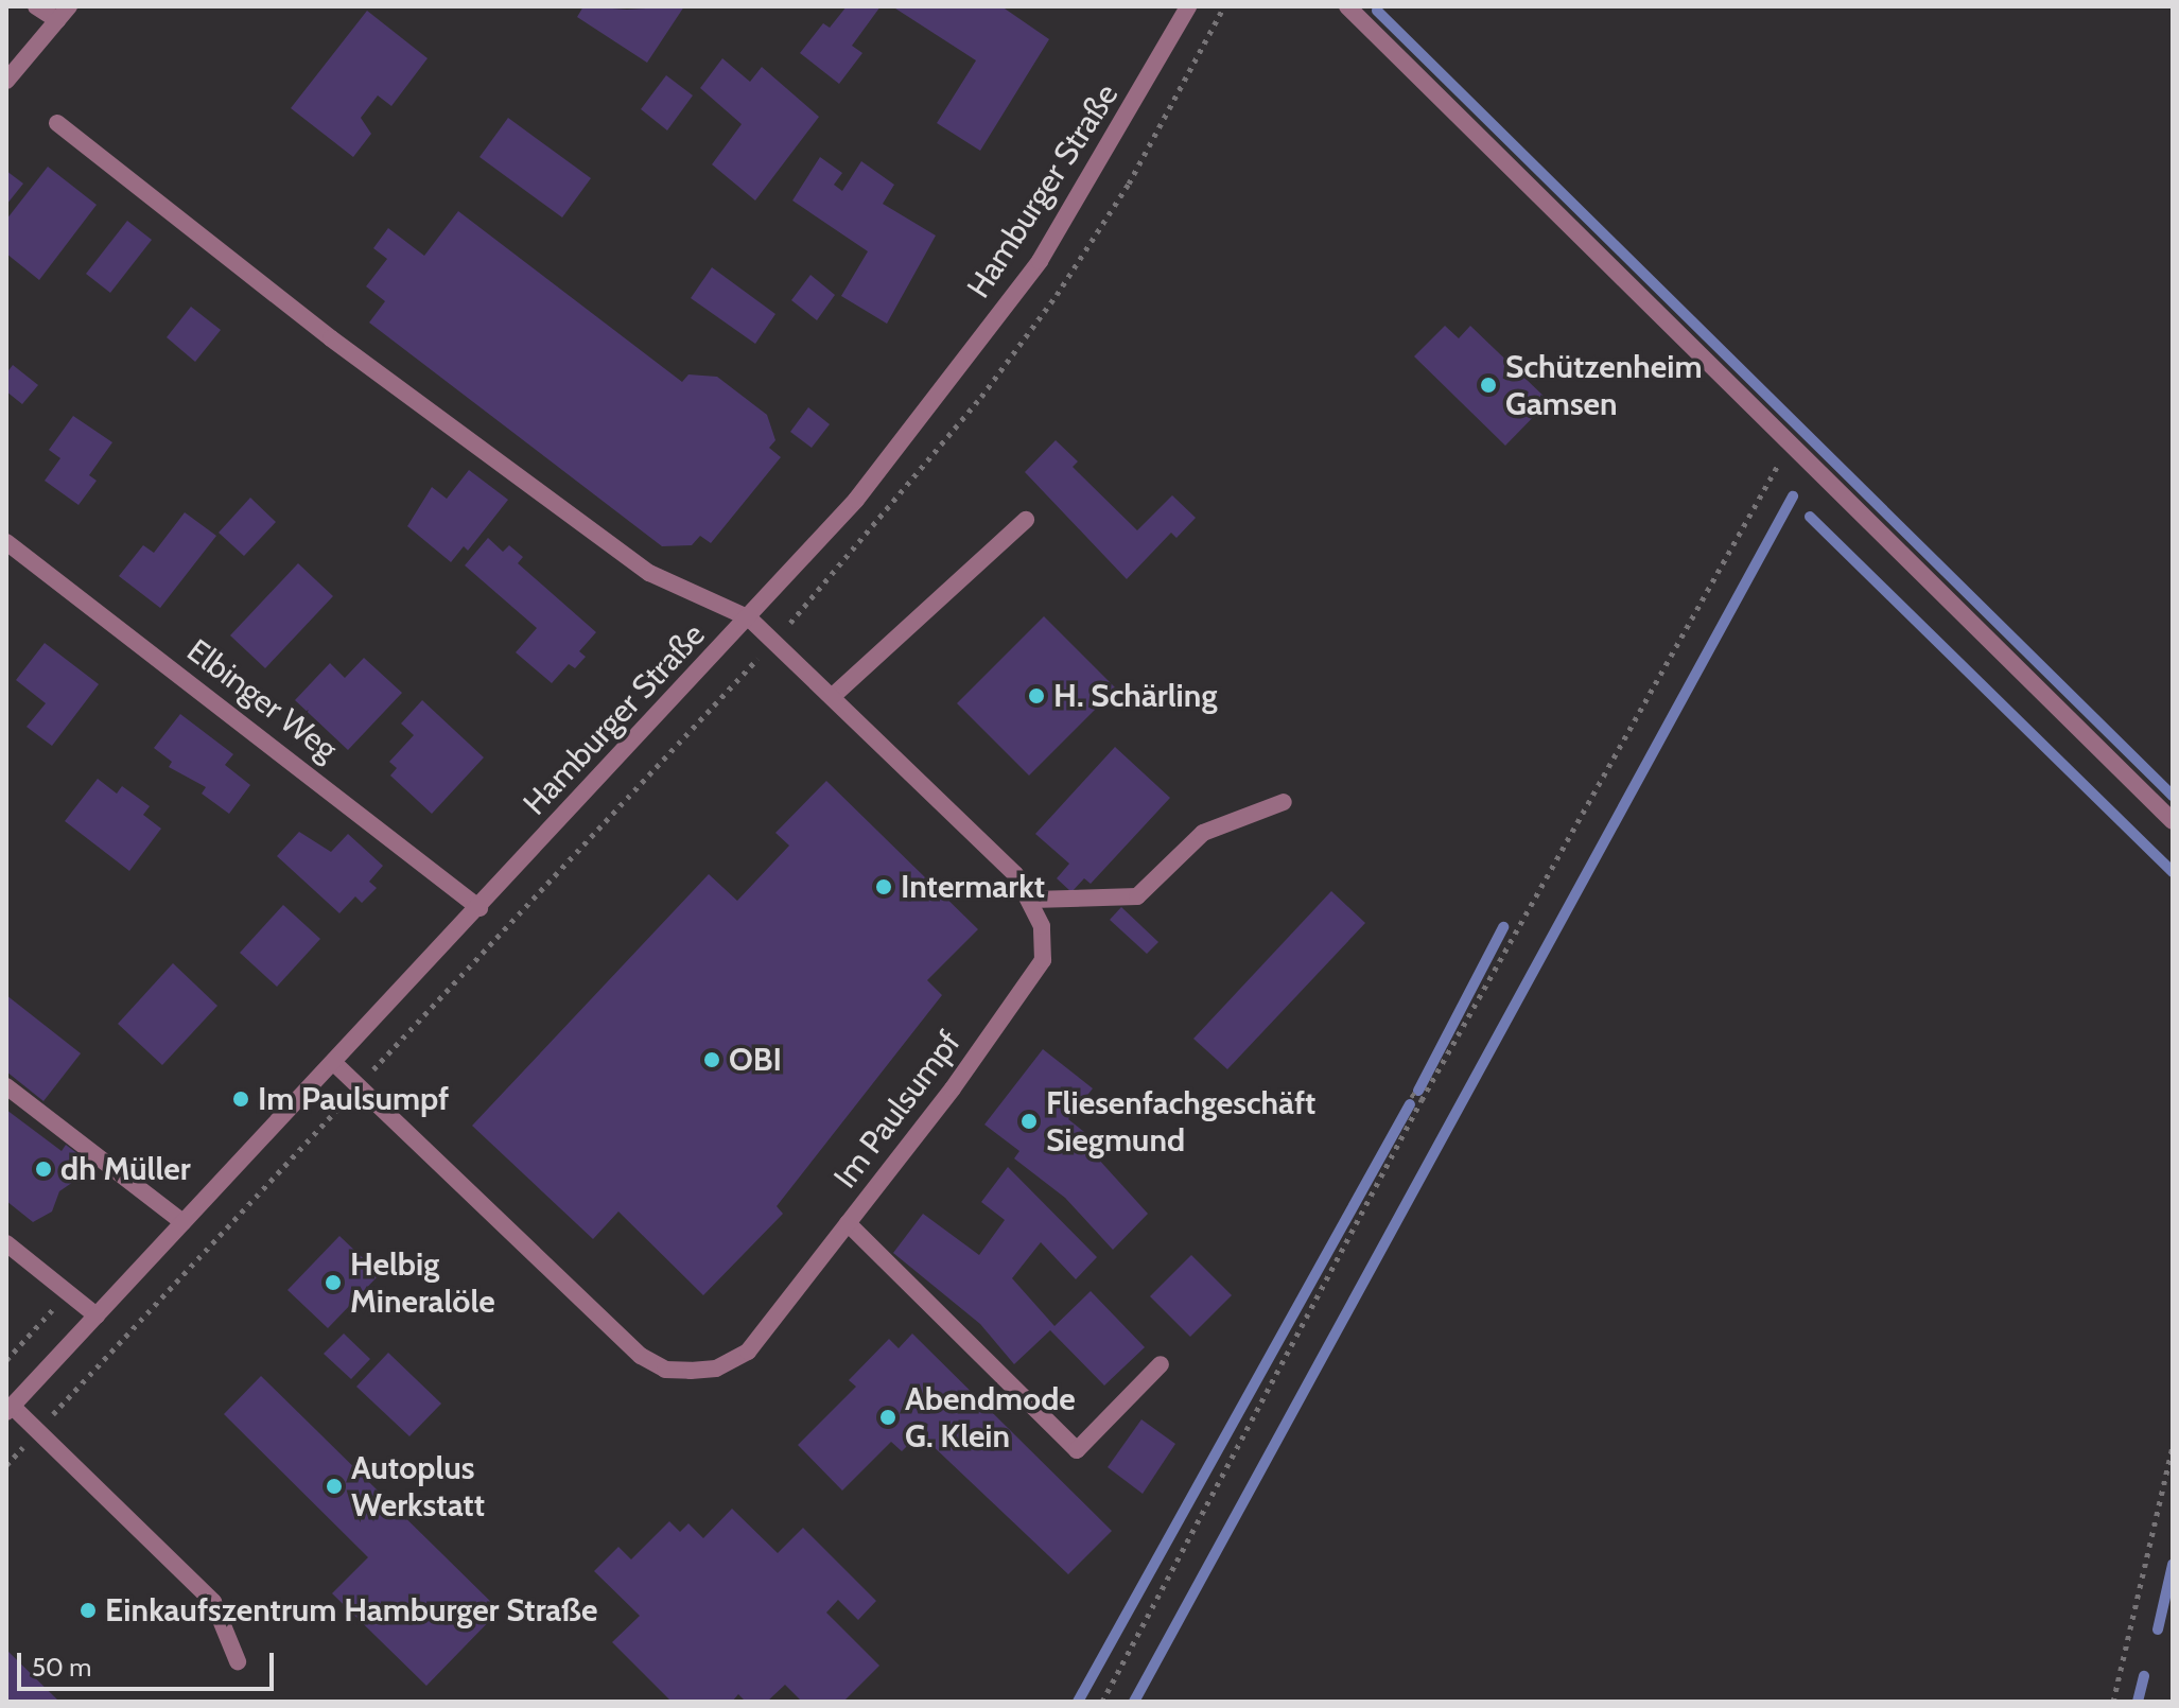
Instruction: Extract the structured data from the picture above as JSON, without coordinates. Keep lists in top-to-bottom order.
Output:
{
  "streets": {
    "street": ["Hamburger Straße", "Elbinger Weg", "Im Paulsumpf"]
  },
  "crossings": [
    ["Hamburger Straße", "Elbinger Weg"],
    ["Hamburger Straße", "Im Paulsumpf"]
  ],
  "places": [
    "Schützenheim Gamsen",
    "H. Schärling",
    "Intermarkt",
    "OBI",
    "Im Paulsumpf",
    "Fliesenfachgeschäft Siegmund",
    "dh Müller",
    "Helbig Mineralöle",
    "Abendmode G. Klein",
    "Autoplus Werkstatt",
    "Einkaufszentrum Hamburger Straße"
  ],
  "scale_bar": "50 m"
}
